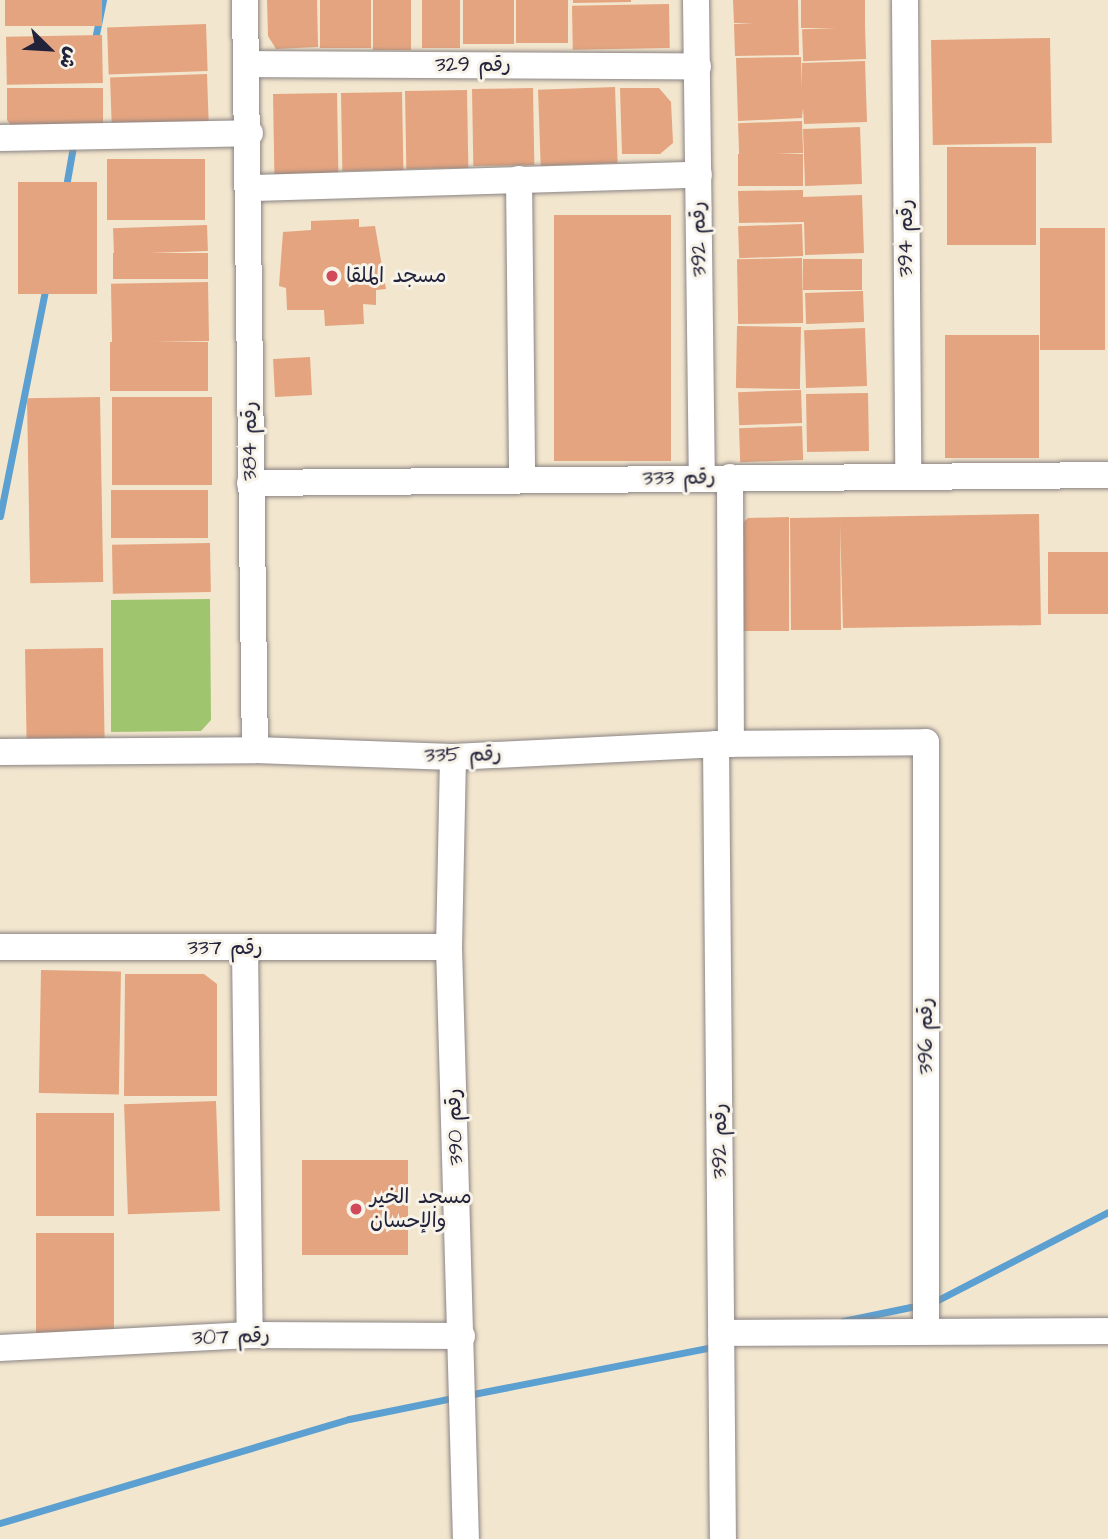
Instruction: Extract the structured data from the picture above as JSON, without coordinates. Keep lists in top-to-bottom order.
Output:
{
  "streets": {
    "street": [
      "رقم 329",
      "رقم 394",
      "رقم 392",
      "رقم 384",
      "رقم 333",
      "رقم 335",
      "رقم 337",
      "رقم 396",
      "رقم 390",
      "رقم 307"
    ]
  },
  "crossings": [
    ["رقم 329", "رقم 392"],
    ["رقم 329", "رقم 384"],
    ["رقم 394", "رقم 333"],
    ["رقم 392", "رقم 333"],
    ["رقم 392", "رقم 335"],
    ["رقم 384", "رقم 333"],
    ["رقم 384", "رقم 335"],
    ["رقم 335", "رقم 396"],
    ["رقم 335", "رقم 390"],
    ["رقم 337", "رقم 390"],
    ["رقم 390", "رقم 307"]
  ],
  "places": ["مسجد الملقا", "مسجد الخير والإحسان"],
  "north": "bottom right"
}
